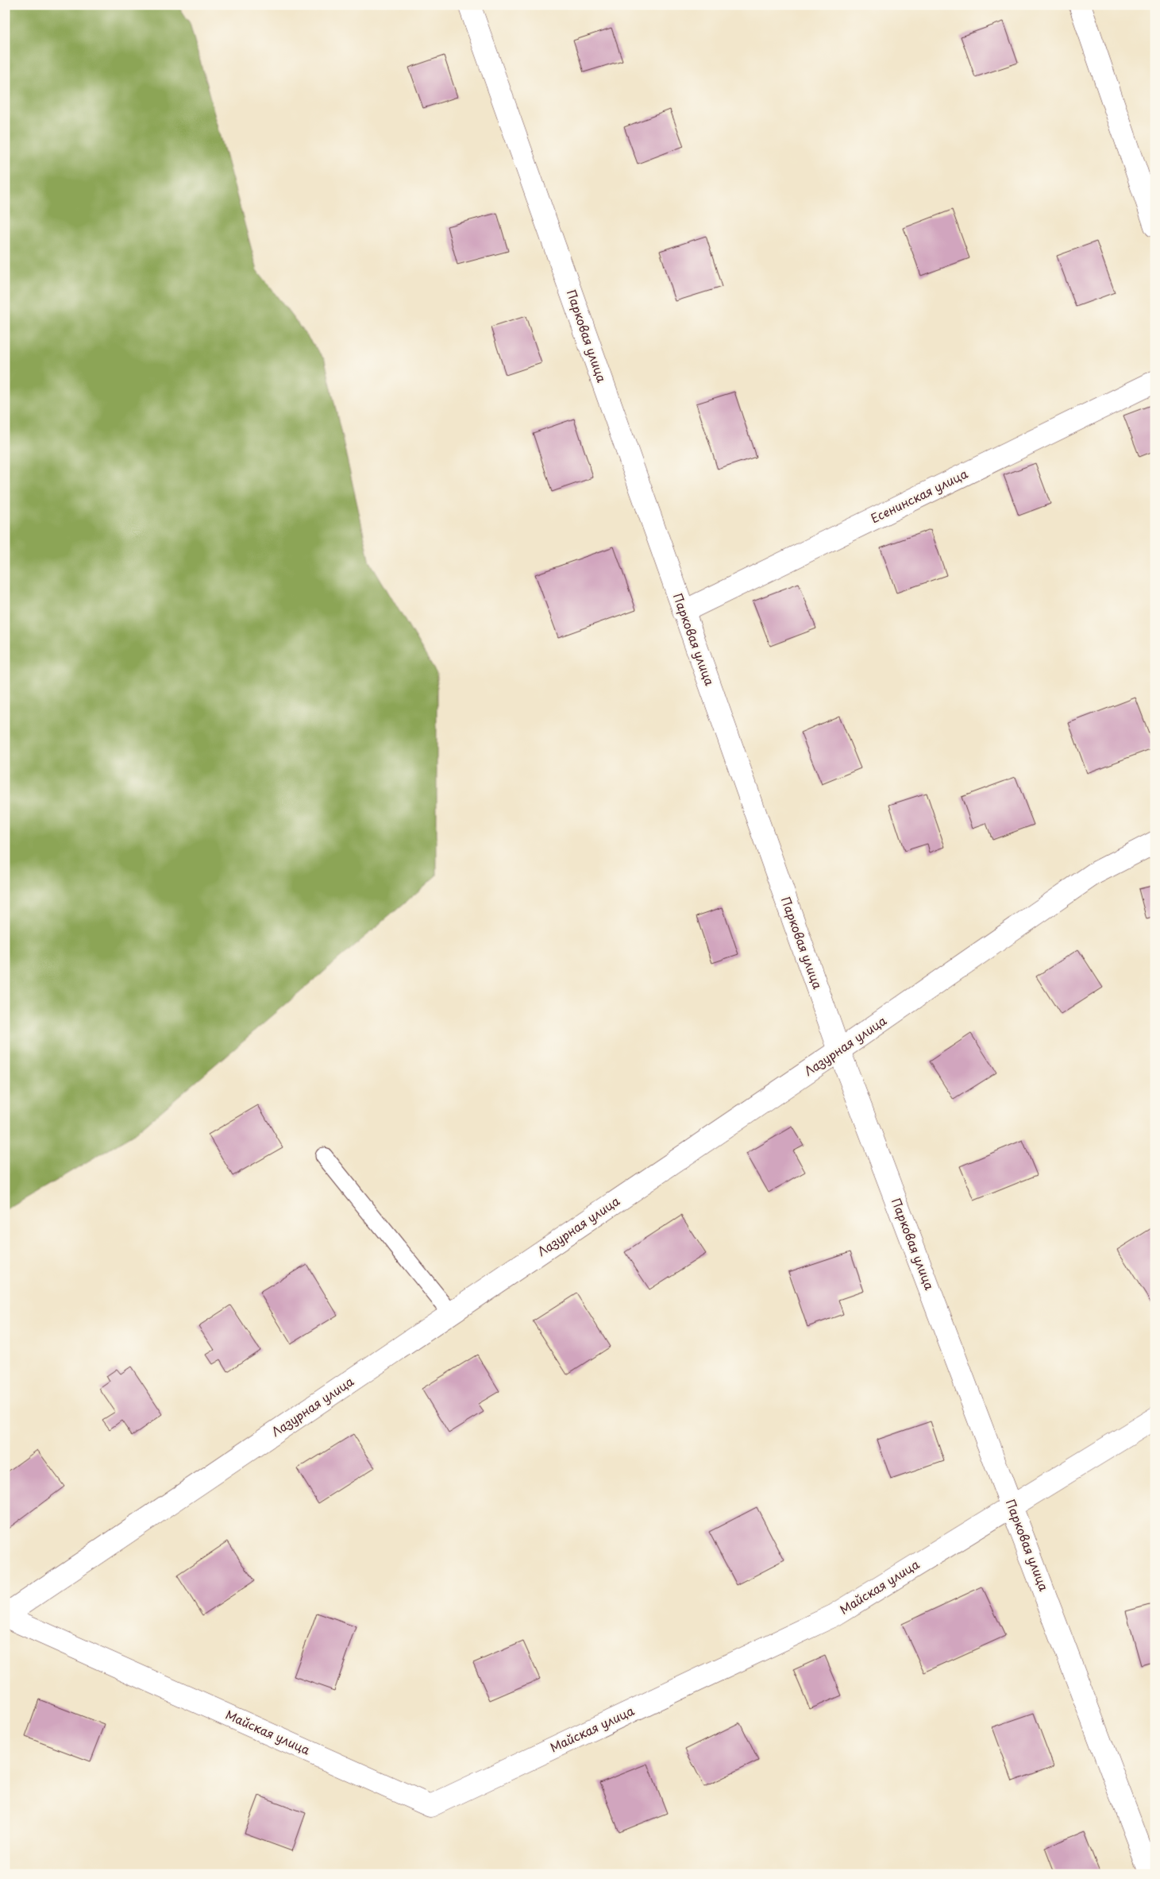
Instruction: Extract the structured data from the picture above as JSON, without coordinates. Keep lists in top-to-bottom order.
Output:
{
  "streets": {
    "street": [
      "Парковая улица",
      "Есенинская улица",
      "Лазурная улица",
      "Майская улица"
    ]
  },
  "crossings": [
    ["Парковая улица", "Есенинская улица"],
    ["Парковая улица", "Лазурная улица"],
    ["Парковая улица", "Майская улица"],
    ["Лазурная улица", "Майская улица"]
  ]
}
